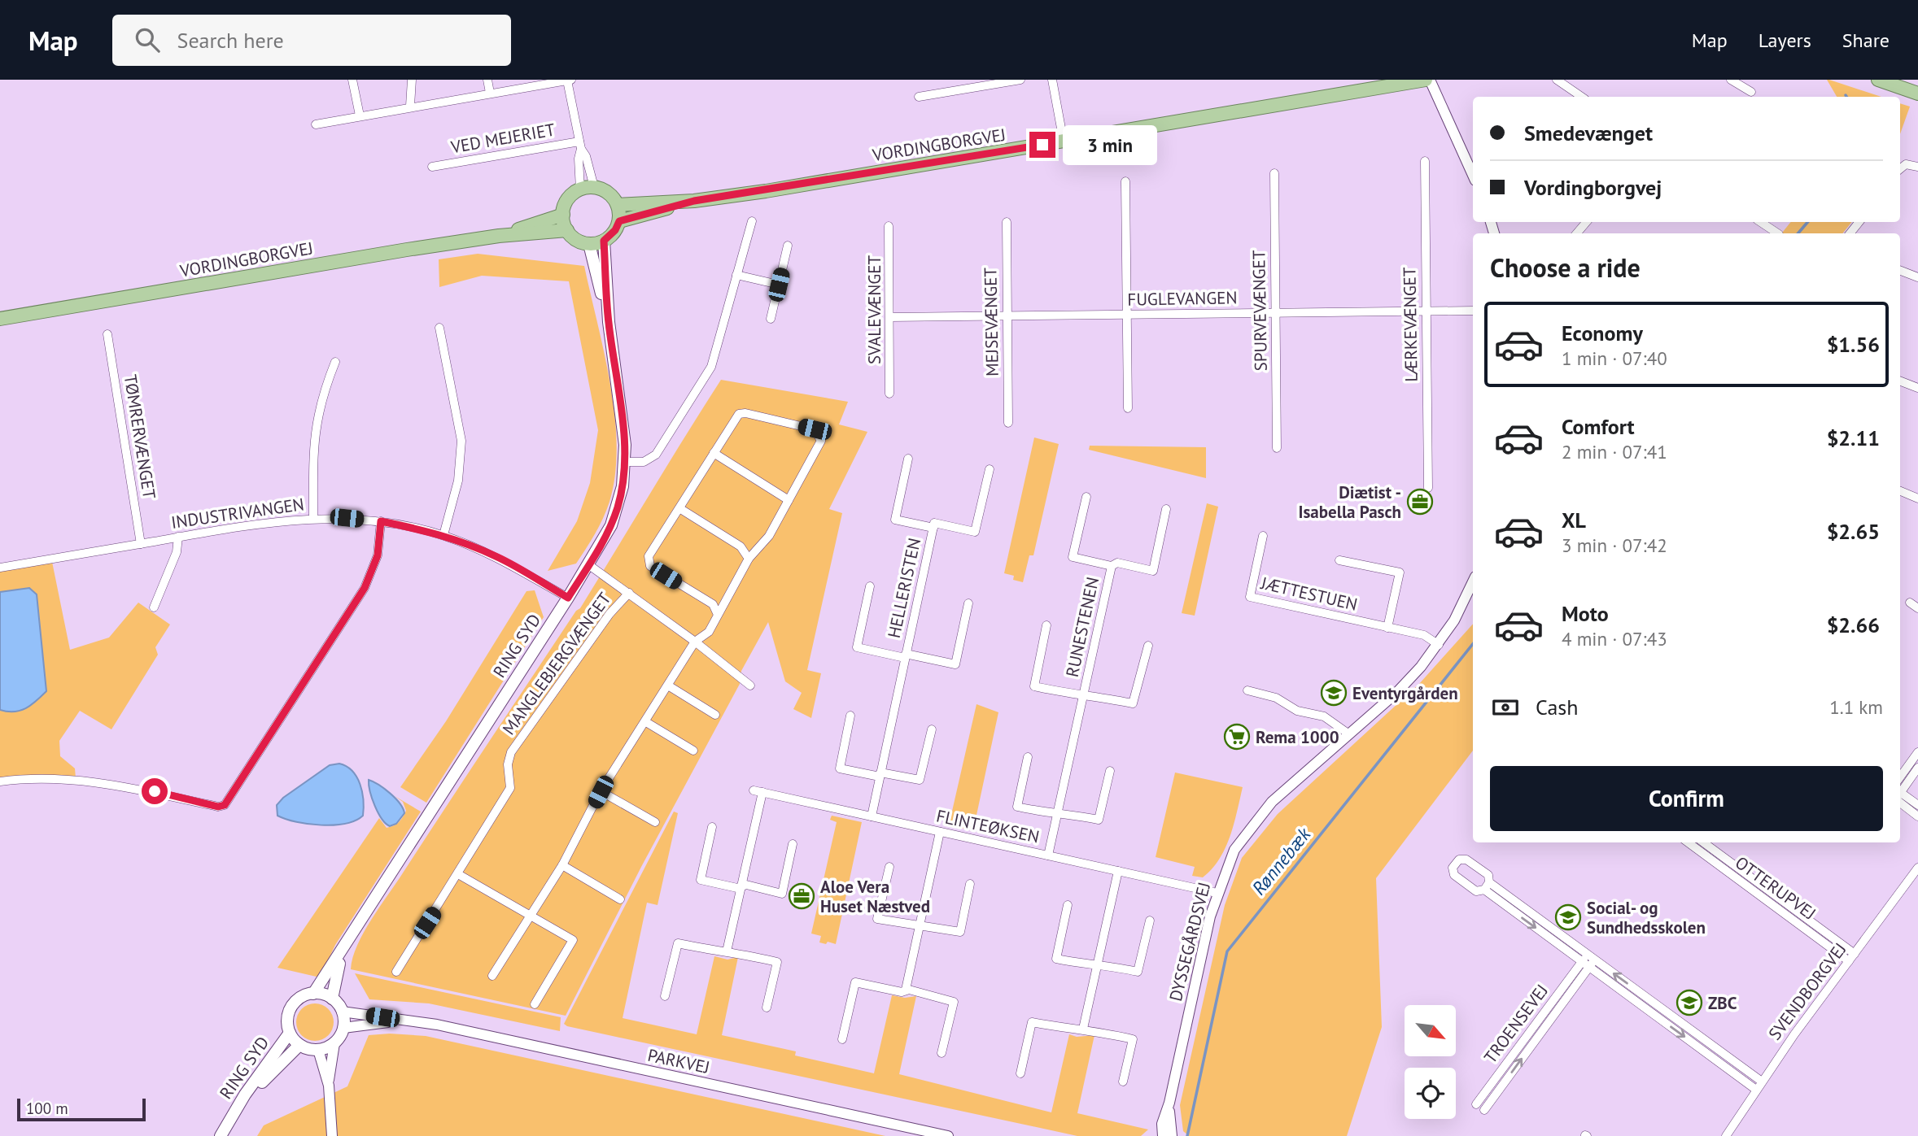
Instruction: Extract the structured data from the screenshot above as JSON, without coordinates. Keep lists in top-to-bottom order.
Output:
{
  "streets": {
    "main road": ["VORDINGBORGVEJ", "RING SYD"],
    "street": [
      "VED MEJERIET",
      "FUGLEVANGEN",
      "SVALEVÆNGET",
      "SPURVEVÆNGET",
      "MEJSEVÆNGET",
      "LÆRKEVÆNGET",
      "TØMRERVÆNGET",
      "INDUSTRIVANGEN",
      "HELLERISTEN",
      "JÆTTESTUEN",
      "RUNESTENEN",
      "MANGLEBJERGVÆNGET",
      "FLINTEØKSEN",
      "OTTERUPVEJ",
      "DYSSEGÅRDSVEJ",
      "SVENDBORGVEJ",
      "TROENSEVEJ",
      "PARKVEJ"
    ]
  },
  "crossings": [
    ["VORDINGBORGVEJ", "RING SYD"],
    ["FUGLEVANGEN", "SVALEVÆNGET"],
    ["FUGLEVANGEN", "SPURVEVÆNGET"],
    ["FUGLEVANGEN", "MEJSEVÆNGET"],
    ["FUGLEVANGEN", "LÆRKEVÆNGET"],
    ["TØMRERVÆNGET", "INDUSTRIVANGEN"],
    ["INDUSTRIVANGEN", "RING SYD"],
    ["HELLERISTEN", "FLINTEØKSEN"],
    ["JÆTTESTUEN", "DYSSEGÅRDSVEJ"],
    ["RUNESTENEN", "FLINTEØKSEN"],
    ["RING SYD", "MANGLEBJERGVÆNGET"],
    ["RING SYD", "PARKVEJ"],
    ["FLINTEØKSEN", "DYSSEGÅRDSVEJ"],
    ["OTTERUPVEJ", "SVENDBORGVEJ"]
  ],
  "water": ["Rønnebæk"],
  "places": {
    "office": ["Diætist - Isabella Pasch", "Aloe Vera Huset Næstved"],
    "school or university": ["Eventyrgården", "Social- og Sundhedsskolen", "ZBC"],
    "supermarket": ["Rema 1000"]
  },
  "scale_bar": "100 m",
  "north": "bottom right",
  "page": {
    "header": "Map",
    "search": "Search here",
    "nav": ["Map", "Layers", "Share"],
    "banner": ["Smedevænget", "Vordingborgvej"],
    "bubble": "3 min",
    "heading": "Choose a ride",
    "list": [
      {
        "name": "Economy",
        "note": "1 min · 07:40",
        "value": "$1.56"
      },
      {
        "name": "Comfort",
        "note": "2 min · 07:41",
        "value": "$2.11"
      },
      {
        "name": "XL",
        "note": "3 min · 07:42",
        "value": "$2.65"
      },
      {
        "name": "Moto",
        "note": "4 min · 07:43",
        "value": "$2.66"
      }
    ],
    "pay": ["Cash", "1.1 km"],
    "buttons": "Confirm",
    "scale": "100 m"
  }
}
